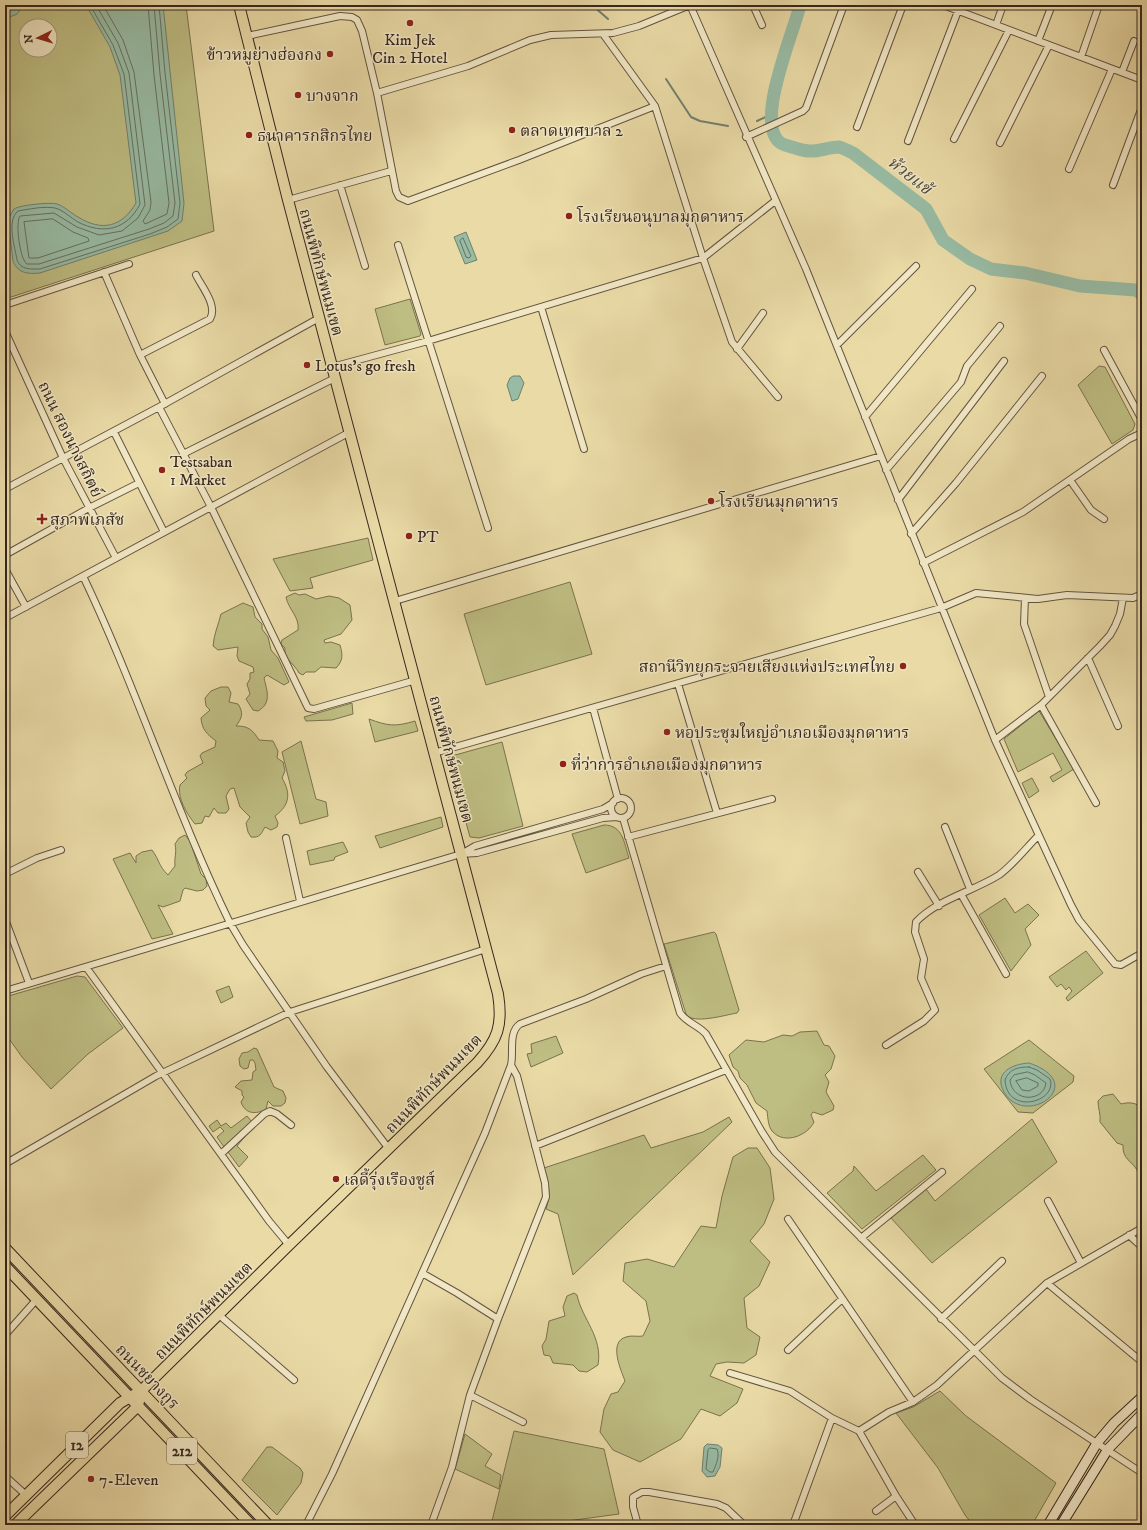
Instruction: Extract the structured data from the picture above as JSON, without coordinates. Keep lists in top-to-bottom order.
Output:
{
  "streets": {
    "main road": [
      "ถนนพิทักษ์พนมเขต",
      "ถนนชยางกูร",
      "12",
      "212"
    ],
    "street": ["ถนน สองนางสถิตย์"]
  },
  "crossings": [
    ["ถนนพิทักษ์พนมเขต", "ถนนชยางกูร"],
    ["ถนนพิทักษ์พนมเขต", "12"],
    ["ถนนชยางกูร", "12"]
  ],
  "water": ["ห้วยแข้"],
  "places": {
    "other": [
      "Kim Jek Cin 2 Hotel",
      "ข้าวหมูย่างฮ่องกง",
      "บางจาก",
      "ตลาดเทศบาล 2",
      "ธนาคารกสิกรไทย",
      "โรงเรียนอนุบาลมุกดาหาร",
      "Lotus's go fresh",
      "Testsaban 1 Market",
      "โรงเรียนมุกดาหาร",
      "PT",
      "สถานีวิทยุกระจายเสียงแห่งประเทศไทย",
      "หอประชุมใหญ่อำเภอเมืองมุกดาหาร",
      "ที่ว่าการอำเภอเมืองมุกดาหาร",
      "เลดี้รุ่งเรืองชูส์",
      "7-Eleven"
    ],
    "health": ["สุภาพเภสัช"]
  },
  "north": "left"
}
